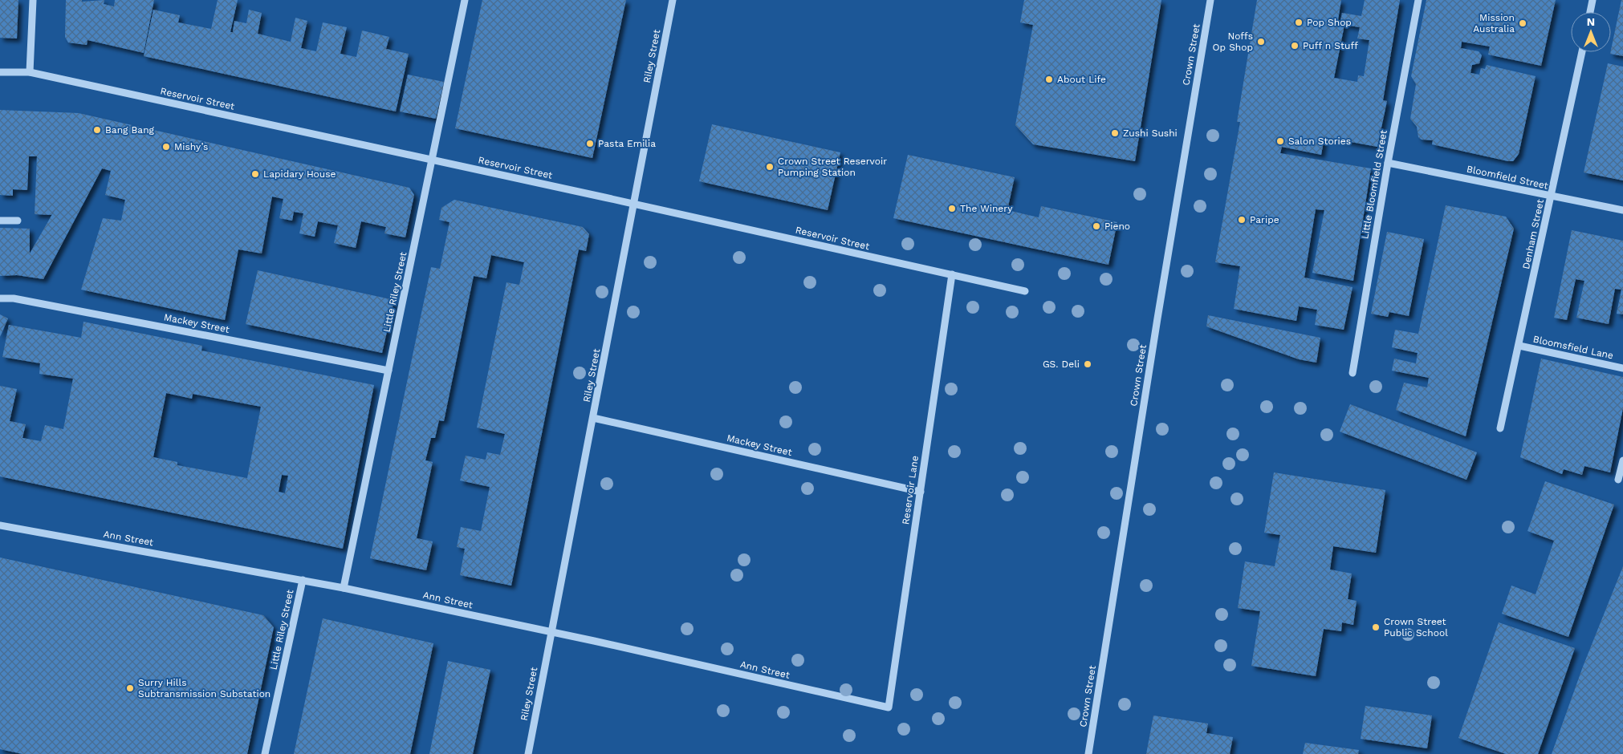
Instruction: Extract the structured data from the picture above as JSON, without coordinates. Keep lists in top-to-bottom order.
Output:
{
  "streets": {
    "street": [
      "Crown Street",
      "Riley Street",
      "Reservoir Street",
      "Bloomfield Street",
      "Little Bloomfield Street",
      "Denham Street",
      "Little Riley Street",
      "Mackey Street",
      "Bloomsfield Lane",
      "Reservoir Lane",
      "Ann Street"
    ]
  },
  "crossings": [
    ["Riley Street", "Reservoir Street"],
    ["Riley Street", "Mackey Street"],
    ["Riley Street", "Ann Street"],
    ["Reservoir Street", "Little Riley Street"],
    ["Reservoir Street", "Reservoir Lane"],
    ["Bloomfield Street", "Little Bloomfield Street"],
    ["Bloomfield Street", "Denham Street"],
    ["Denham Street", "Bloomsfield Lane"],
    ["Little Riley Street", "Mackey Street"],
    ["Little Riley Street", "Ann Street"],
    ["Mackey Street", "Reservoir Lane"],
    ["Reservoir Lane", "Ann Street"]
  ],
  "places": [
    "Pop Shop",
    "Mission Australia",
    "Noffs Op Shop",
    "Puff n Stuff",
    "About Life",
    "Bang Bang",
    "Zushi Sushi",
    "Salon Stories",
    "Pasta Emilia",
    "Mishy’s",
    "Crown Street Reservoir Pumping Station",
    "Lapidary House",
    "The Winery",
    "Paripe",
    "Pieno",
    "GS. Deli",
    "Crown Street Public School",
    "Surry Hills Subtransmission Substation"
  ],
  "north": "top"
}
